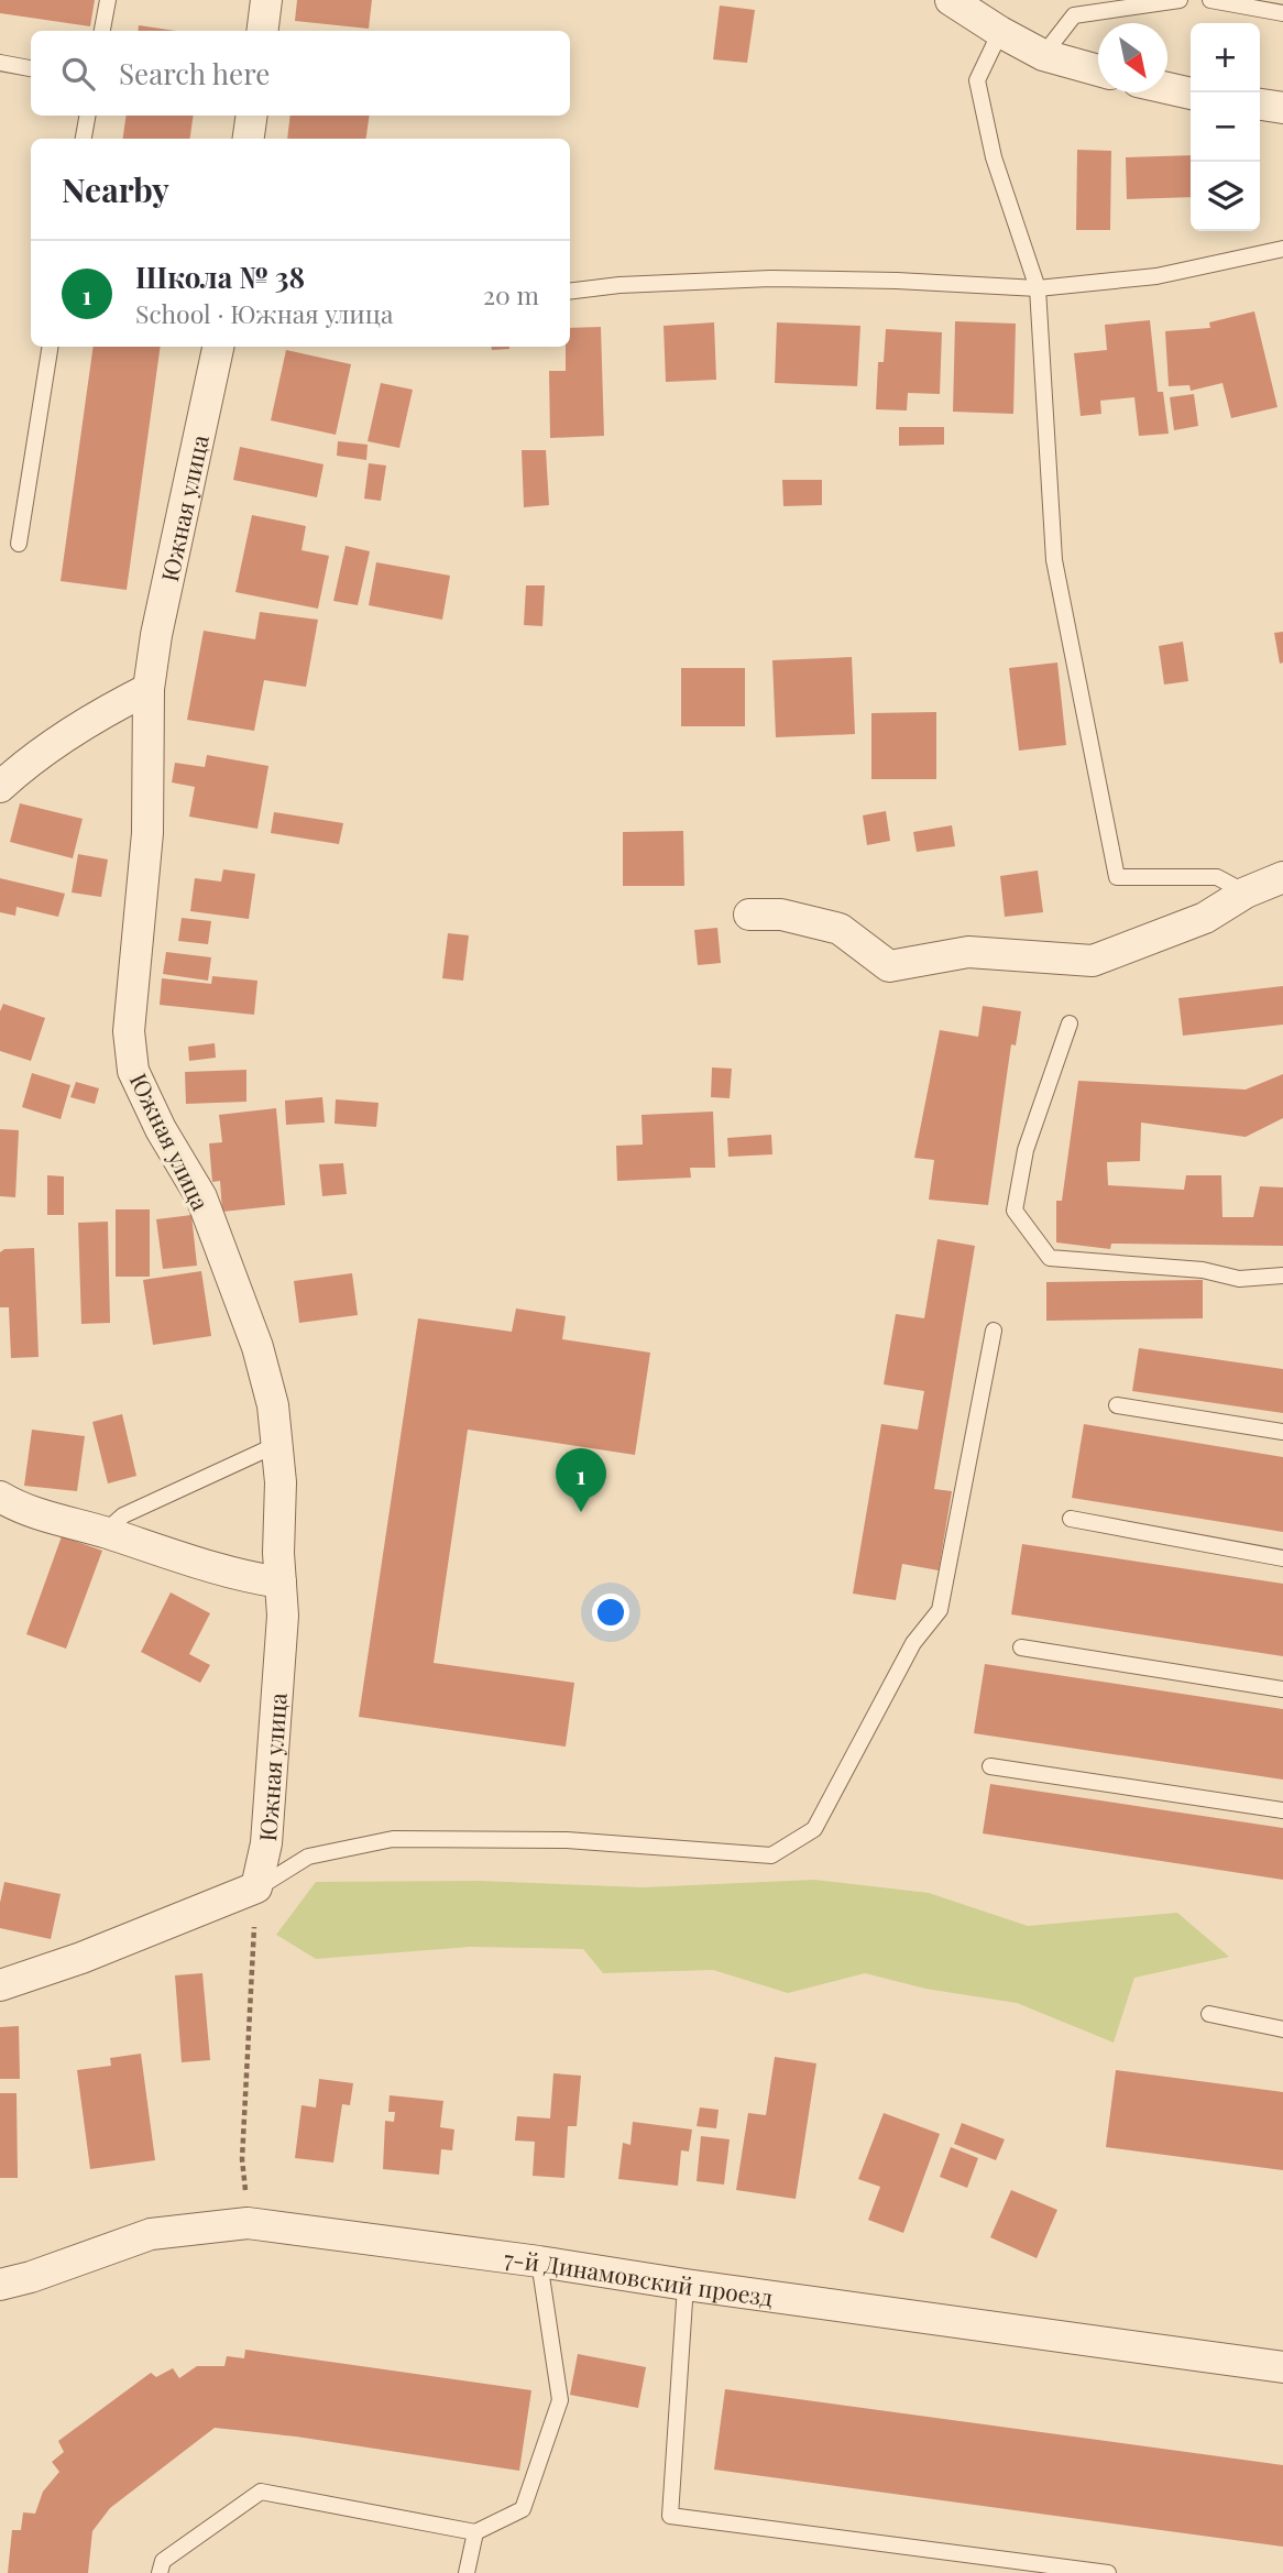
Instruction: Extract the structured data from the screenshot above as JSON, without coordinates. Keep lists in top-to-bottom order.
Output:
{
  "streets": {
    "street": ["Южная улица", "7-й Динамовский проезд"]
  },
  "north": "bottom right",
  "page": {
    "map_buttons": ["+", "−"],
    "search": "Search here",
    "heading": "Nearby",
    "list": [
      {
        "mark": "1",
        "name": "Школа № 38",
        "note": "School · Южная улица",
        "value": "20 m"
      }
    ],
    "pins": "1"
  }
}
